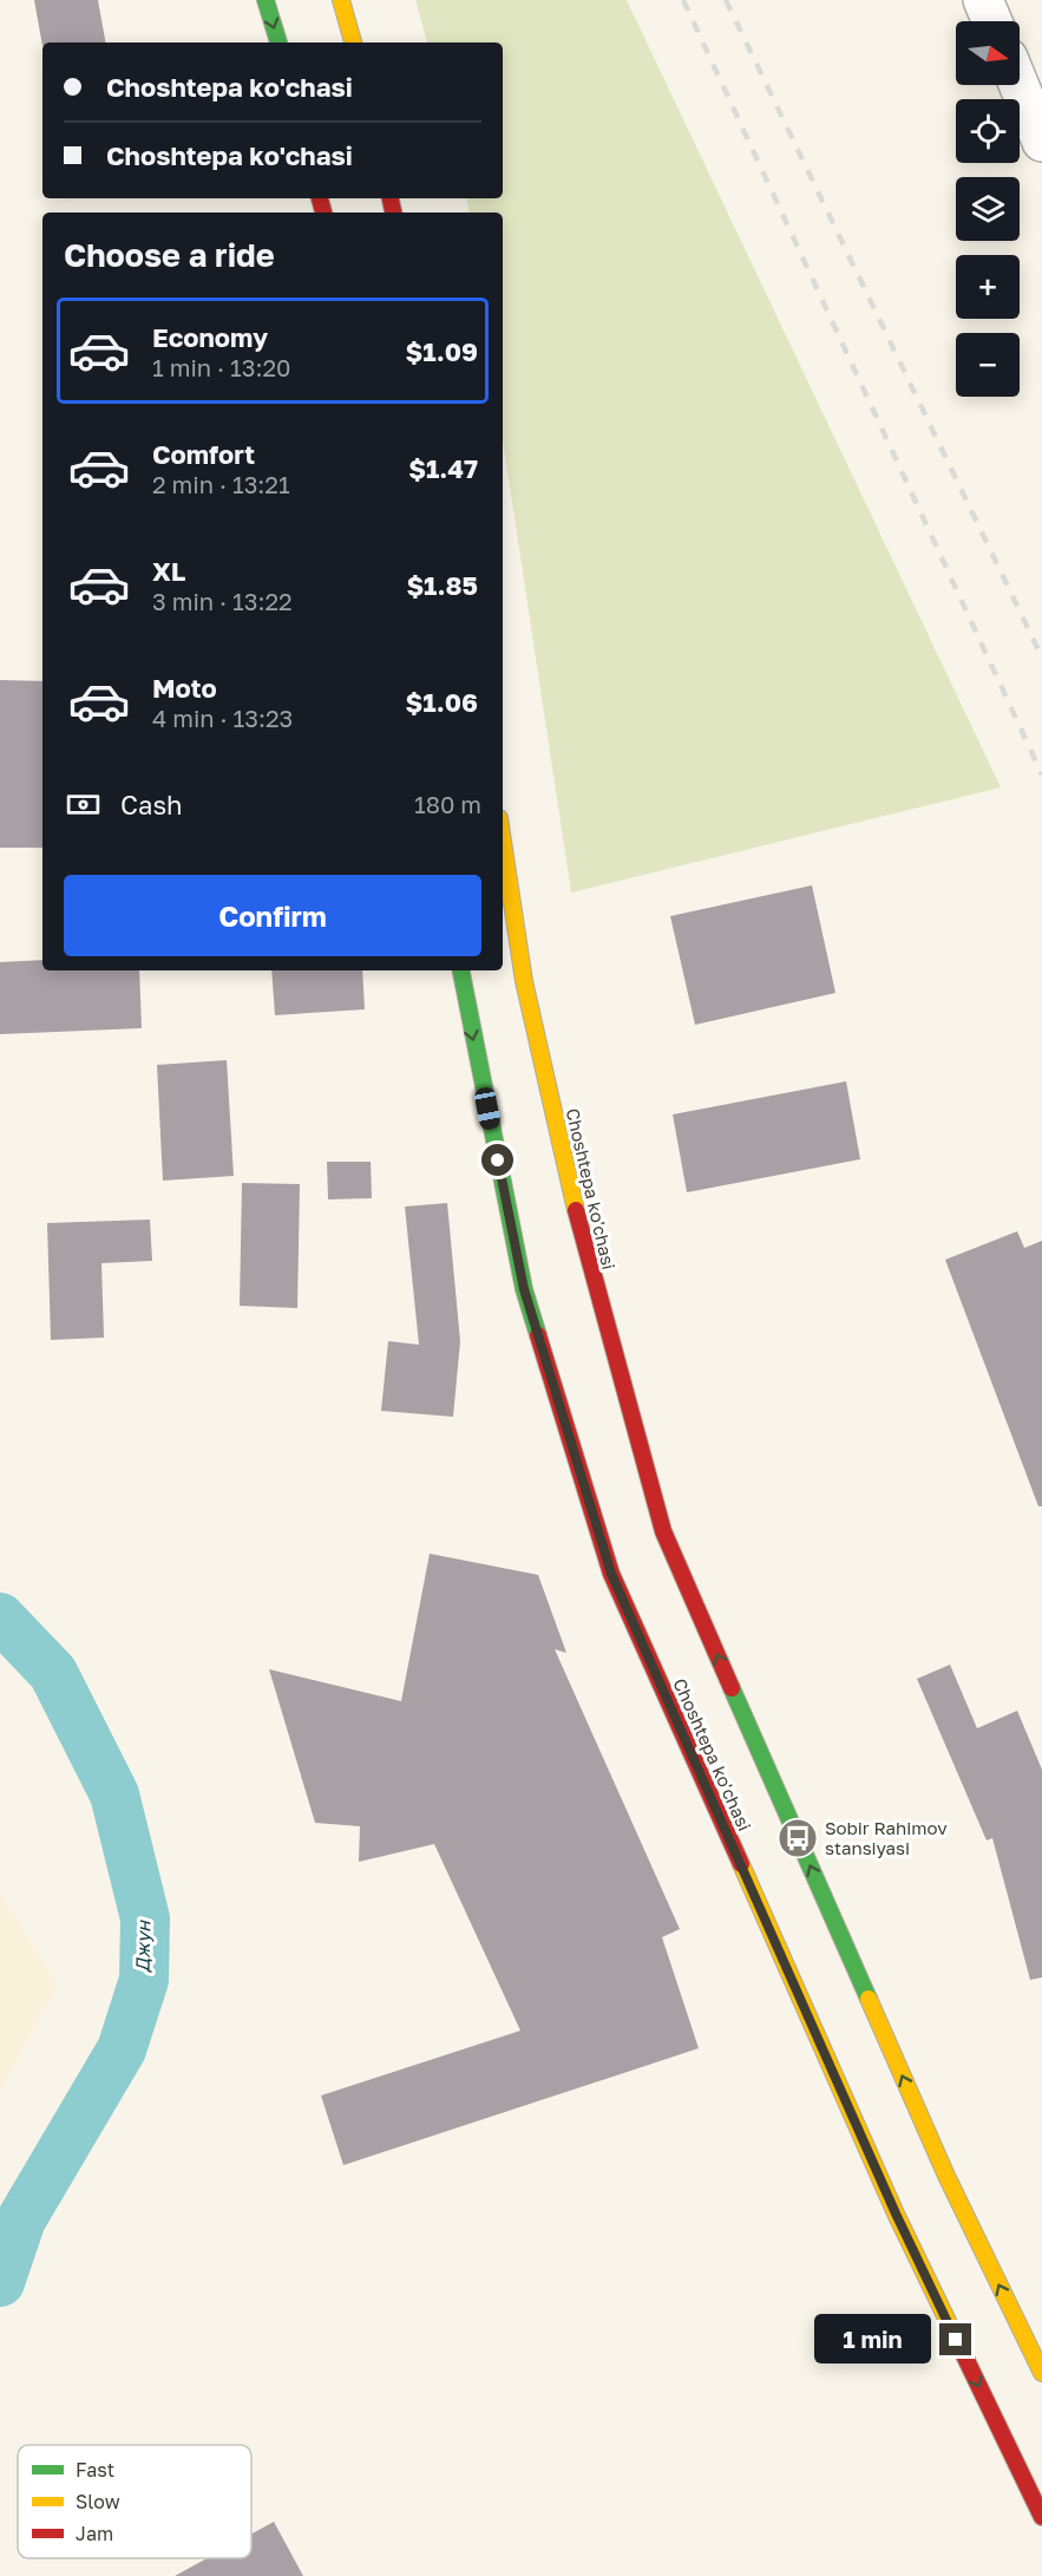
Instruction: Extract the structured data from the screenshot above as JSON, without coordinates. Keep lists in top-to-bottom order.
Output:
{
  "streets": {
    "main road": ["Choshtepa ko'chasi"]
  },
  "water": ["Джун"],
  "places": {
    "bus stop": ["Sobir Rahimov stansiyasi"]
  },
  "legend": ["Fast", "Slow", "Jam"],
  "north": "right",
  "page": {
    "map_buttons": ["+", "−"],
    "banner": ["Choshtepa ko'chasi", "Choshtepa ko'chasi"],
    "heading": "Choose a ride",
    "list": [
      {
        "name": "Economy",
        "note": "1 min · 13:20",
        "value": "$1.09"
      },
      {
        "name": "Comfort",
        "note": "2 min · 13:21",
        "value": "$1.47"
      },
      {
        "name": "XL",
        "note": "3 min · 13:22",
        "value": "$1.85"
      },
      {
        "name": "Moto",
        "note": "4 min · 13:23",
        "value": "$1.06"
      }
    ],
    "pay": ["Cash", "180 m"],
    "buttons": "Confirm",
    "bubble": "1 min"
  }
}
